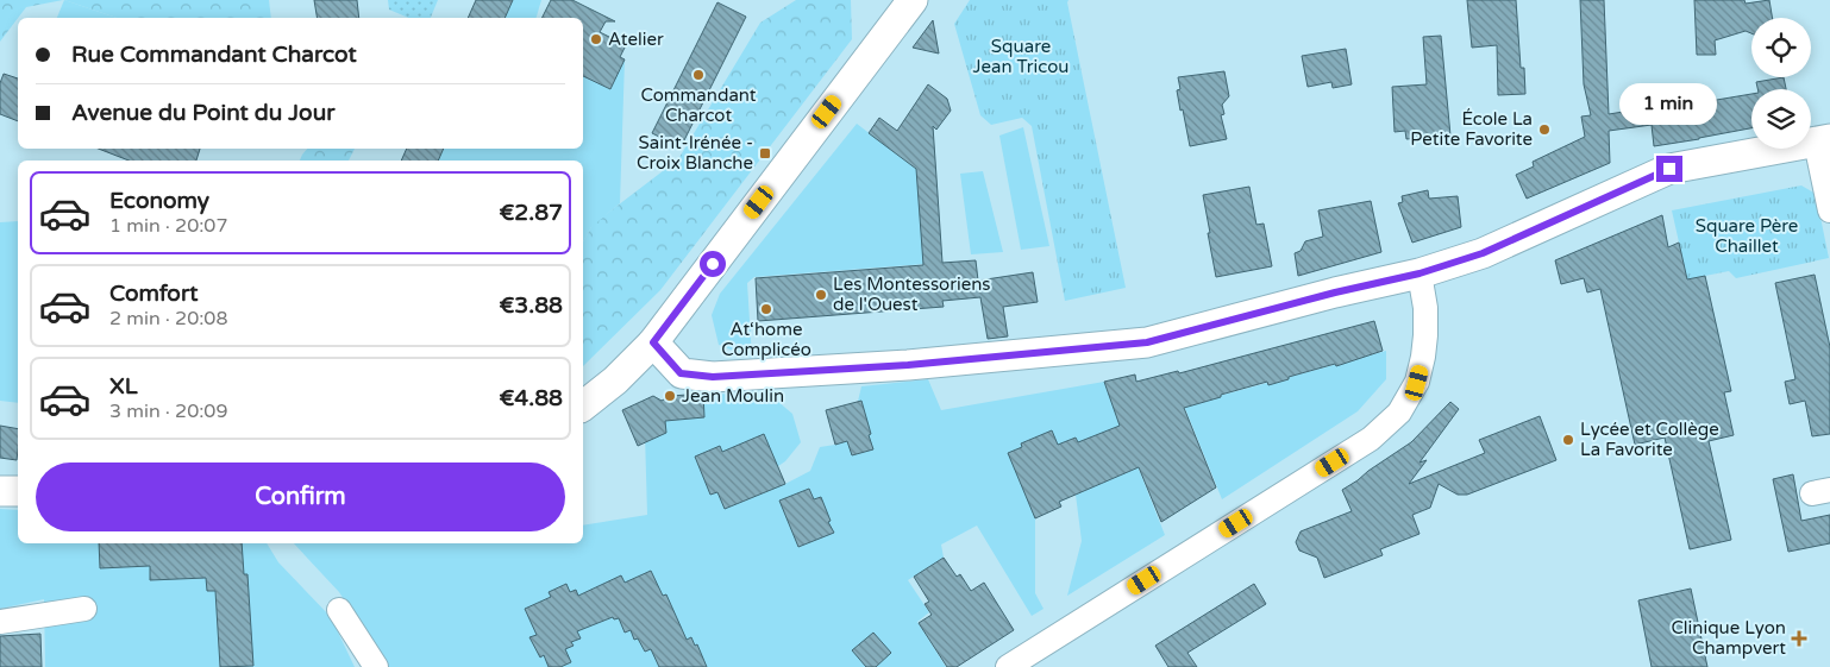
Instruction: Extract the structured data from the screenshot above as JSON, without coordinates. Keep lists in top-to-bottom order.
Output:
{
  "parks": ["Square Jean Tricou", "Square Père Chaillet"],
  "places": {
    "other": [
      "Atelier",
      "Commandant Charcot",
      "École La Petite Favorite",
      "Les Montessoriens de l'Ouest",
      "At‘home Complicéo",
      "Jean Moulin",
      "Lycée et Collège La Favorite"
    ],
    "transit": ["Saint-Irénée - Croix Blanche"],
    "health": ["Clinique Lyon Champvert"]
  },
  "page": {
    "banner": ["Rue Commandant Charcot", "Avenue du Point du Jour"],
    "bubble": "1 min",
    "list": [
      {
        "name": "Economy",
        "note": "1 min · 20:07",
        "value": "€2.87"
      },
      {
        "name": "Comfort",
        "note": "2 min · 20:08",
        "value": "€3.88"
      },
      {
        "name": "XL",
        "note": "3 min · 20:09",
        "value": "€4.88"
      }
    ],
    "buttons": "Confirm"
  }
}
